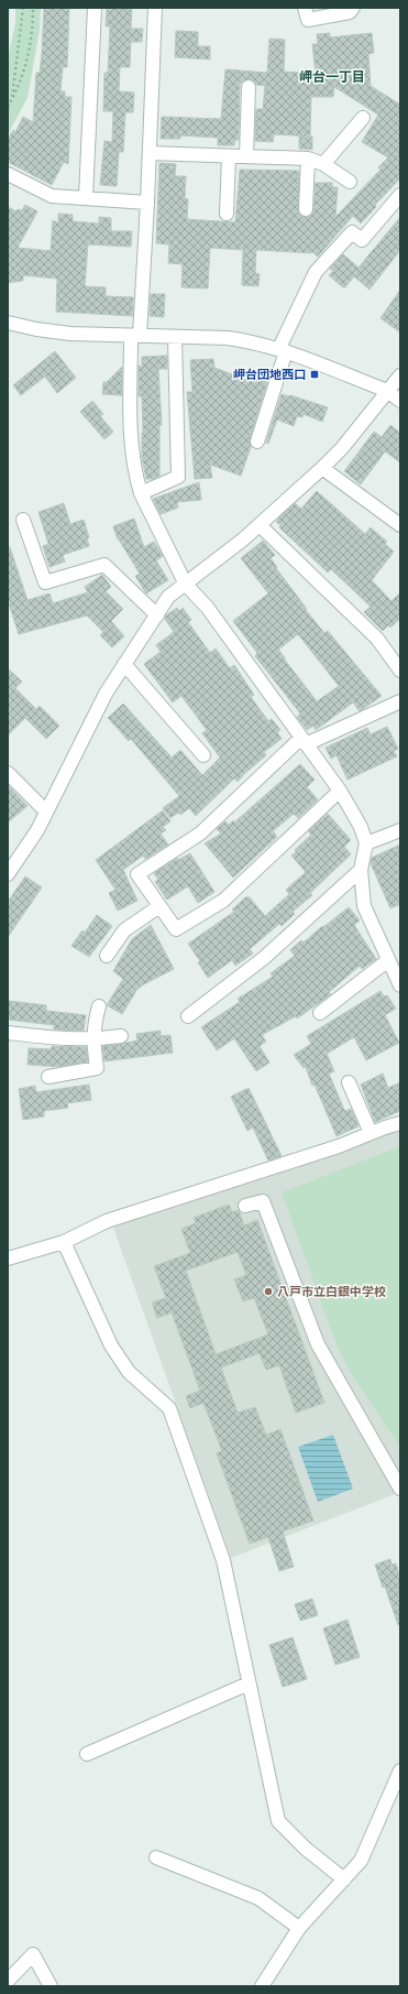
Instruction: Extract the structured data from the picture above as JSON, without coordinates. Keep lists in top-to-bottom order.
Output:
{
  "districts": ["岬台一丁目"],
  "places": {
    "transit": ["岬台団地西口"],
    "other": ["八戸市立白銀中学校"]
  }
}
